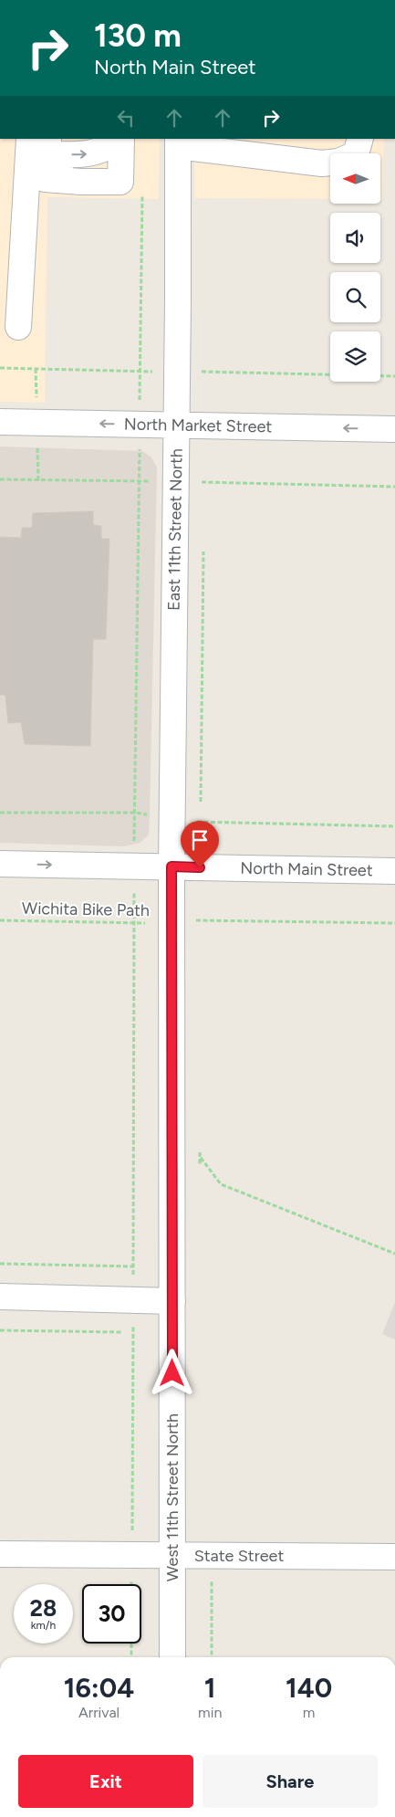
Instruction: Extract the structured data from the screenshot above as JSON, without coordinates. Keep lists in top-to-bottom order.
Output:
{
  "streets": {
    "street": [
      "North Market Street",
      "East 11th Street North",
      "North Main Street",
      "West 11th Street North",
      "State Street"
    ],
    "path": ["Wichita Bike Path"]
  },
  "crossings": [
    ["North Market Street", "East 11th Street North"],
    ["East 11th Street North", "North Main Street"],
    ["East 11th Street North", "West 11th Street North"],
    ["North Main Street", "West 11th Street North"],
    ["Wichita Bike Path", "West 11th Street North"],
    ["West 11th Street North", "State Street"]
  ],
  "one_way": ["North Market Street"],
  "north": "left",
  "page": {
    "turn": ["130 m", "North Main Street"],
    "speed": "28 km/h",
    "limit": "30",
    "eta": [
      "16:04",
      "Arrival",
      "1",
      "min",
      "140",
      "m"
    ],
    "buttons": ["Exit", "Share"]
  }
}
